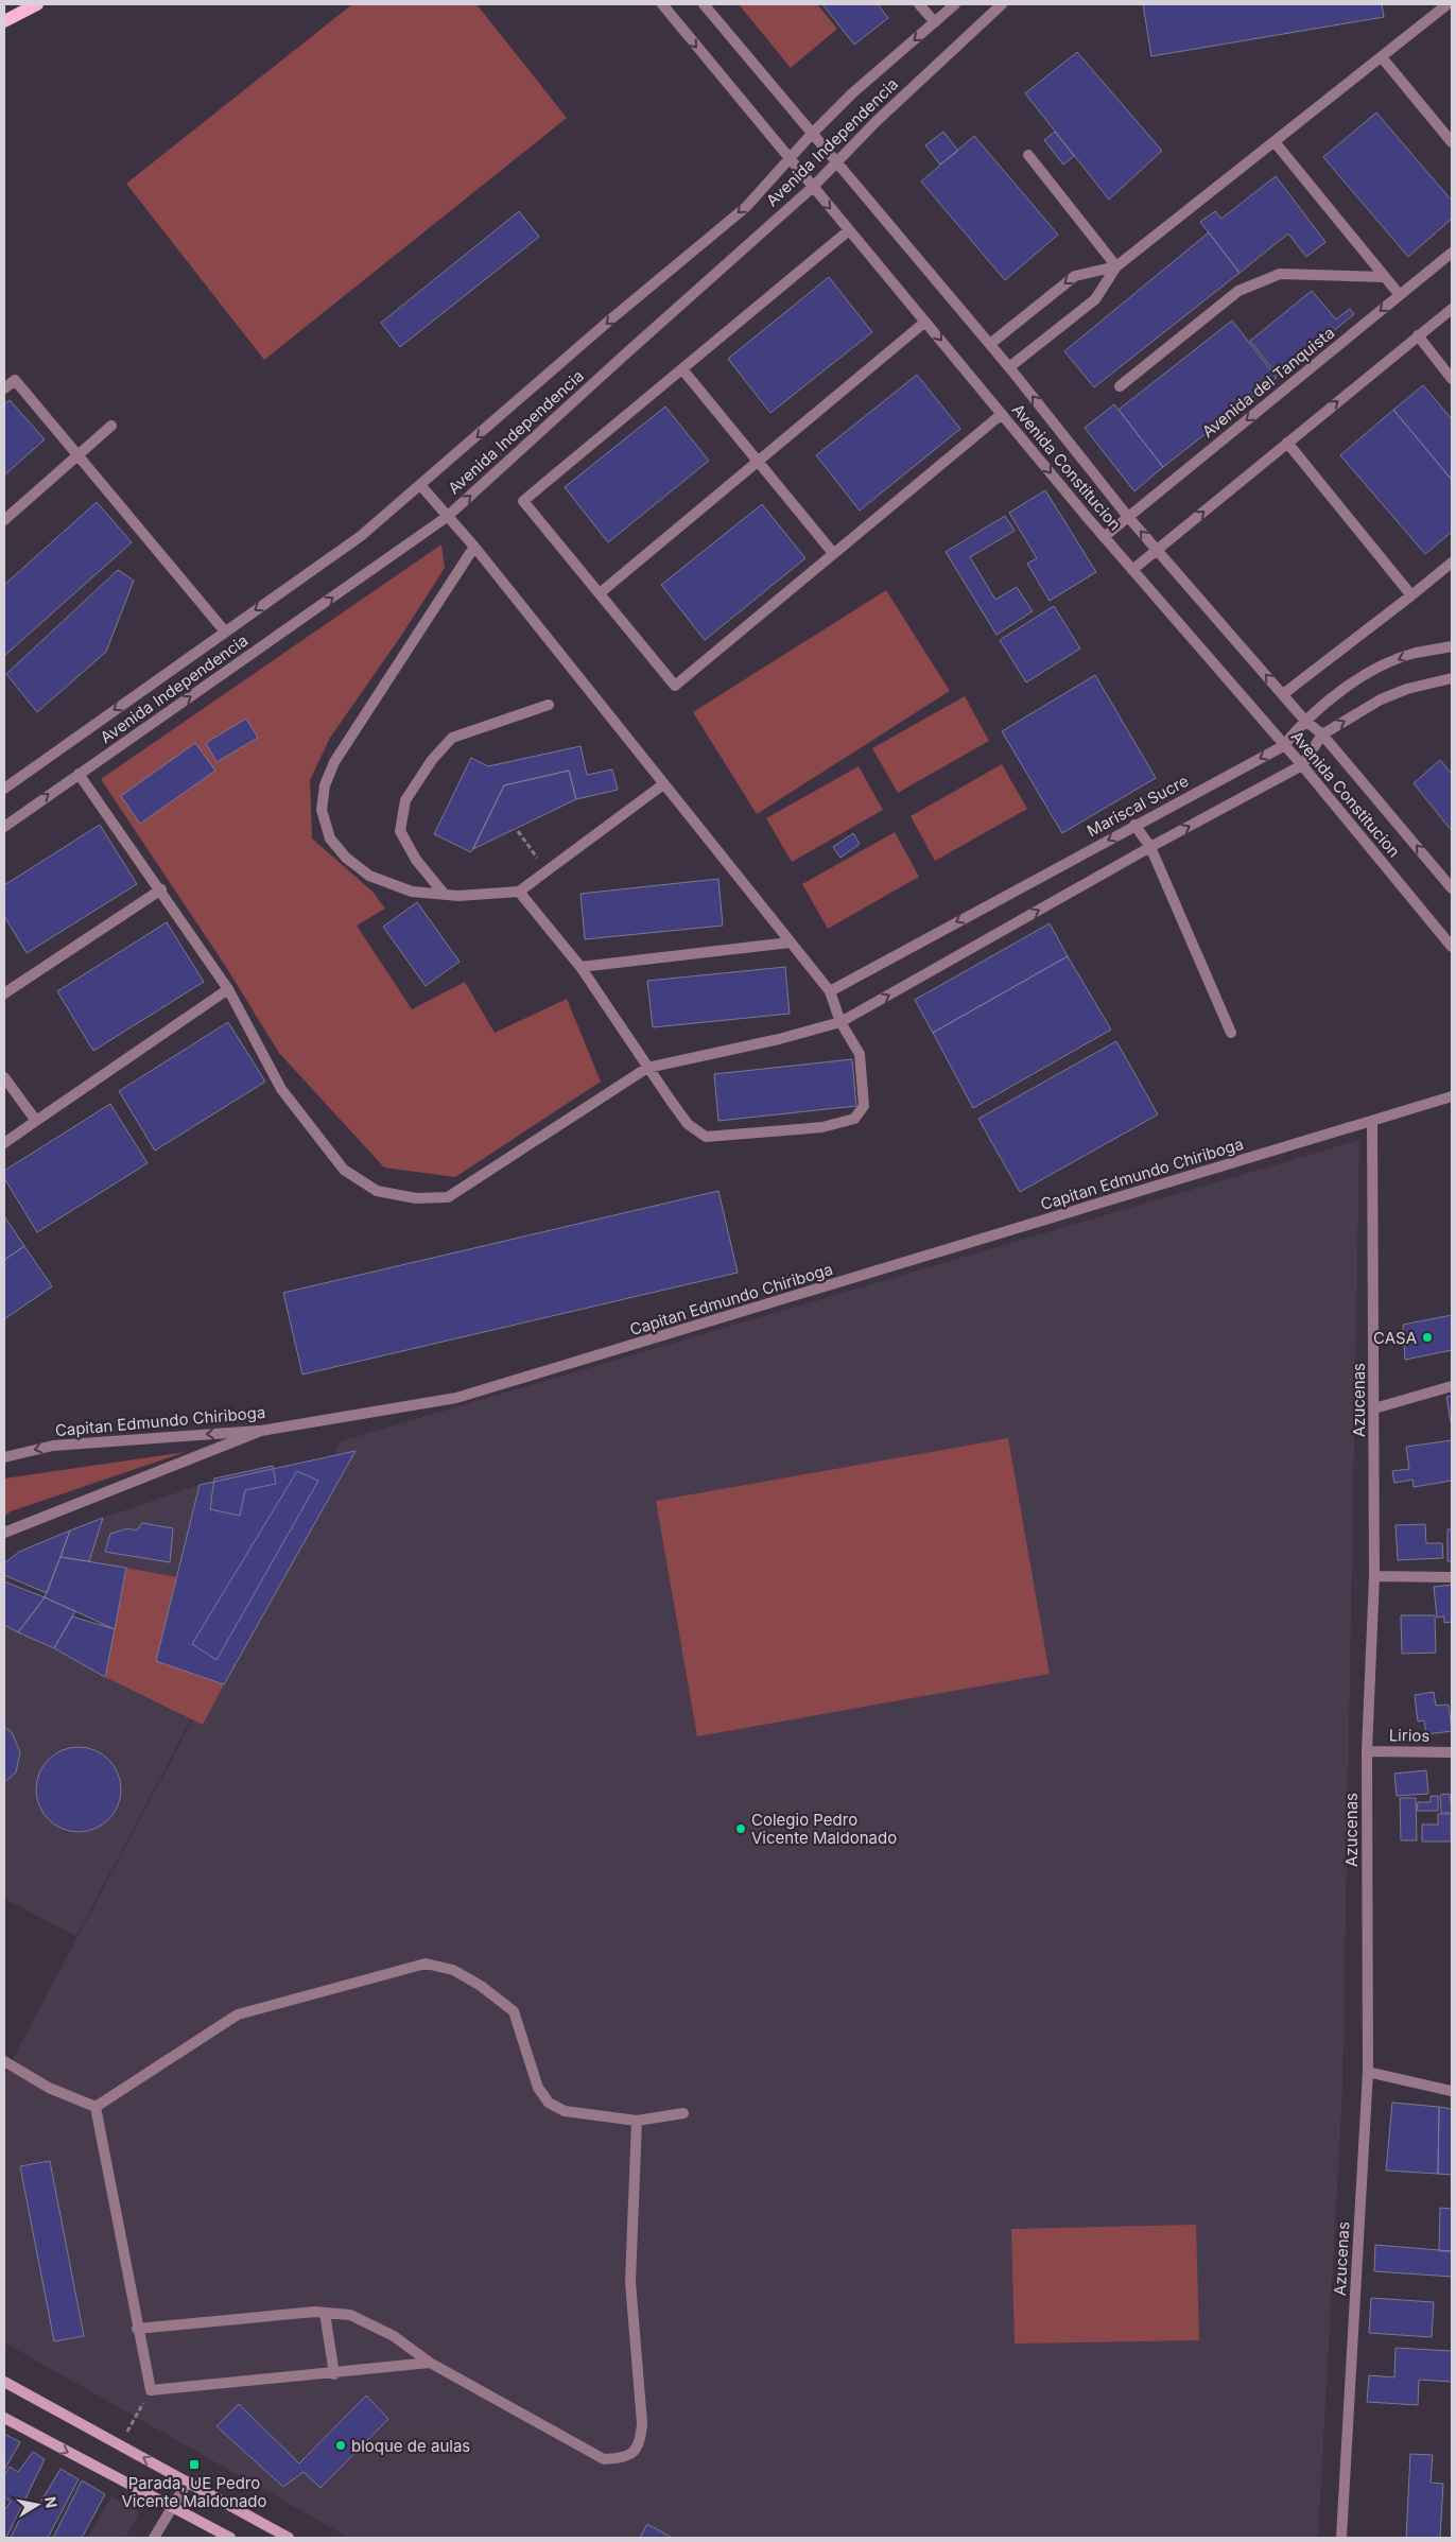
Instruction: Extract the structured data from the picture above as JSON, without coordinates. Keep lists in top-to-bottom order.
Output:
{
  "streets": {
    "street": [
      "Avenida Independencia",
      "Avenida del Tanquista",
      "Avenida Constitucion",
      "Mariscal Sucre",
      "Capitan Edmundo Chiriboga",
      "Azucenas",
      "Lirios"
    ]
  },
  "crossings": [
    ["Avenida Independencia", "Avenida Constitucion"],
    ["Avenida del Tanquista", "Avenida Constitucion"],
    ["Avenida Constitucion", "Mariscal Sucre"],
    ["Capitan Edmundo Chiriboga", "Azucenas"],
    ["Azucenas", "Lirios"]
  ],
  "places": {
    "other": ["CASA", "Colegio Pedro Vicente Maldonado", "bloque de aulas"],
    "transit": ["Parada, UE Pedro Vicente Maldonado"]
  },
  "north": "right"
}
